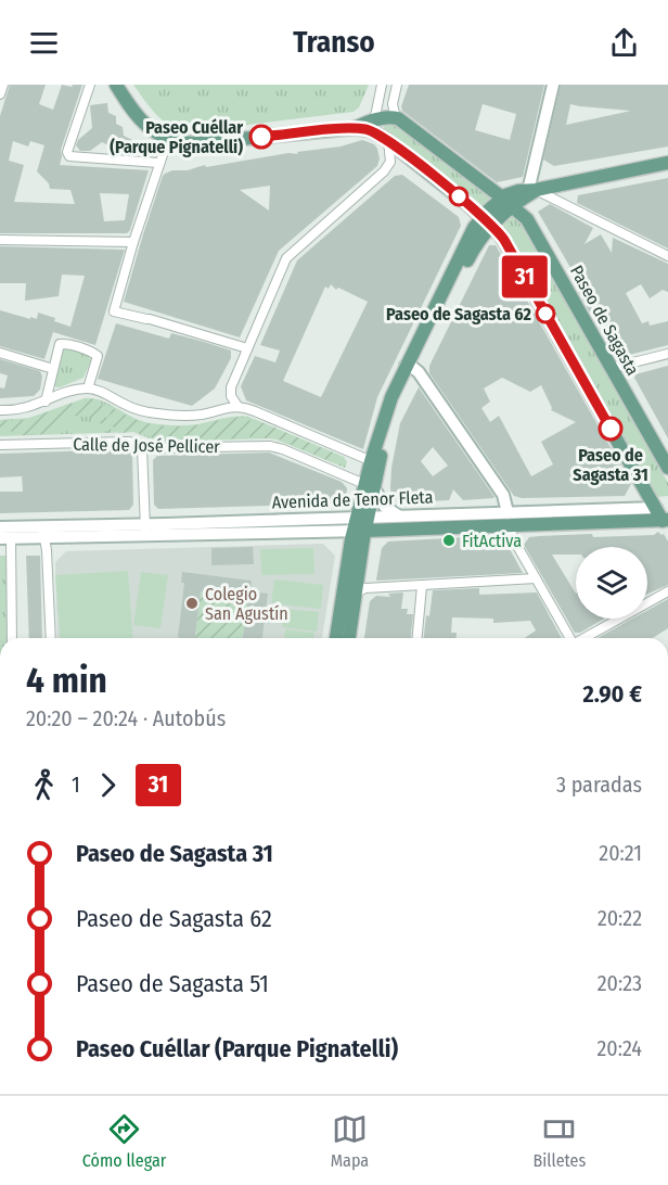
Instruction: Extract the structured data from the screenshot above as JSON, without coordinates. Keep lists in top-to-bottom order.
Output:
{
  "streets": {
    "main road": ["Paseo de Sagasta", "Avenida de Tenor Fleta"],
    "street": ["Calle de José Pellicer"]
  },
  "places": [
    "Paseo Cuéllar (Parque Pignatelli)",
    "Paseo de Sagasta 62",
    "Paseo de Sagasta 31",
    "FitActiva",
    "Colegio San Agustín"
  ],
  "lines": ["bus line 31"],
  "page": {
    "header": "Transo",
    "on_map": "31",
    "heading": ["4 min", "20:20 – 20:24 · Autobús", "2.90 €"],
    "legs": ["1", "31", "3 paradas"],
    "list": [
      {
        "name": "Paseo de Sagasta 31",
        "value": "20:21"
      },
      {
        "name": "Paseo de Sagasta 62",
        "value": "20:22"
      },
      {
        "name": "Paseo de Sagasta 51",
        "value": "20:23"
      },
      {
        "name": "Paseo Cuéllar (Parque Pignatelli)",
        "value": "20:24"
      }
    ],
    "tabs": ["Cómo llegar", "Mapa", "Billetes"]
  }
}
